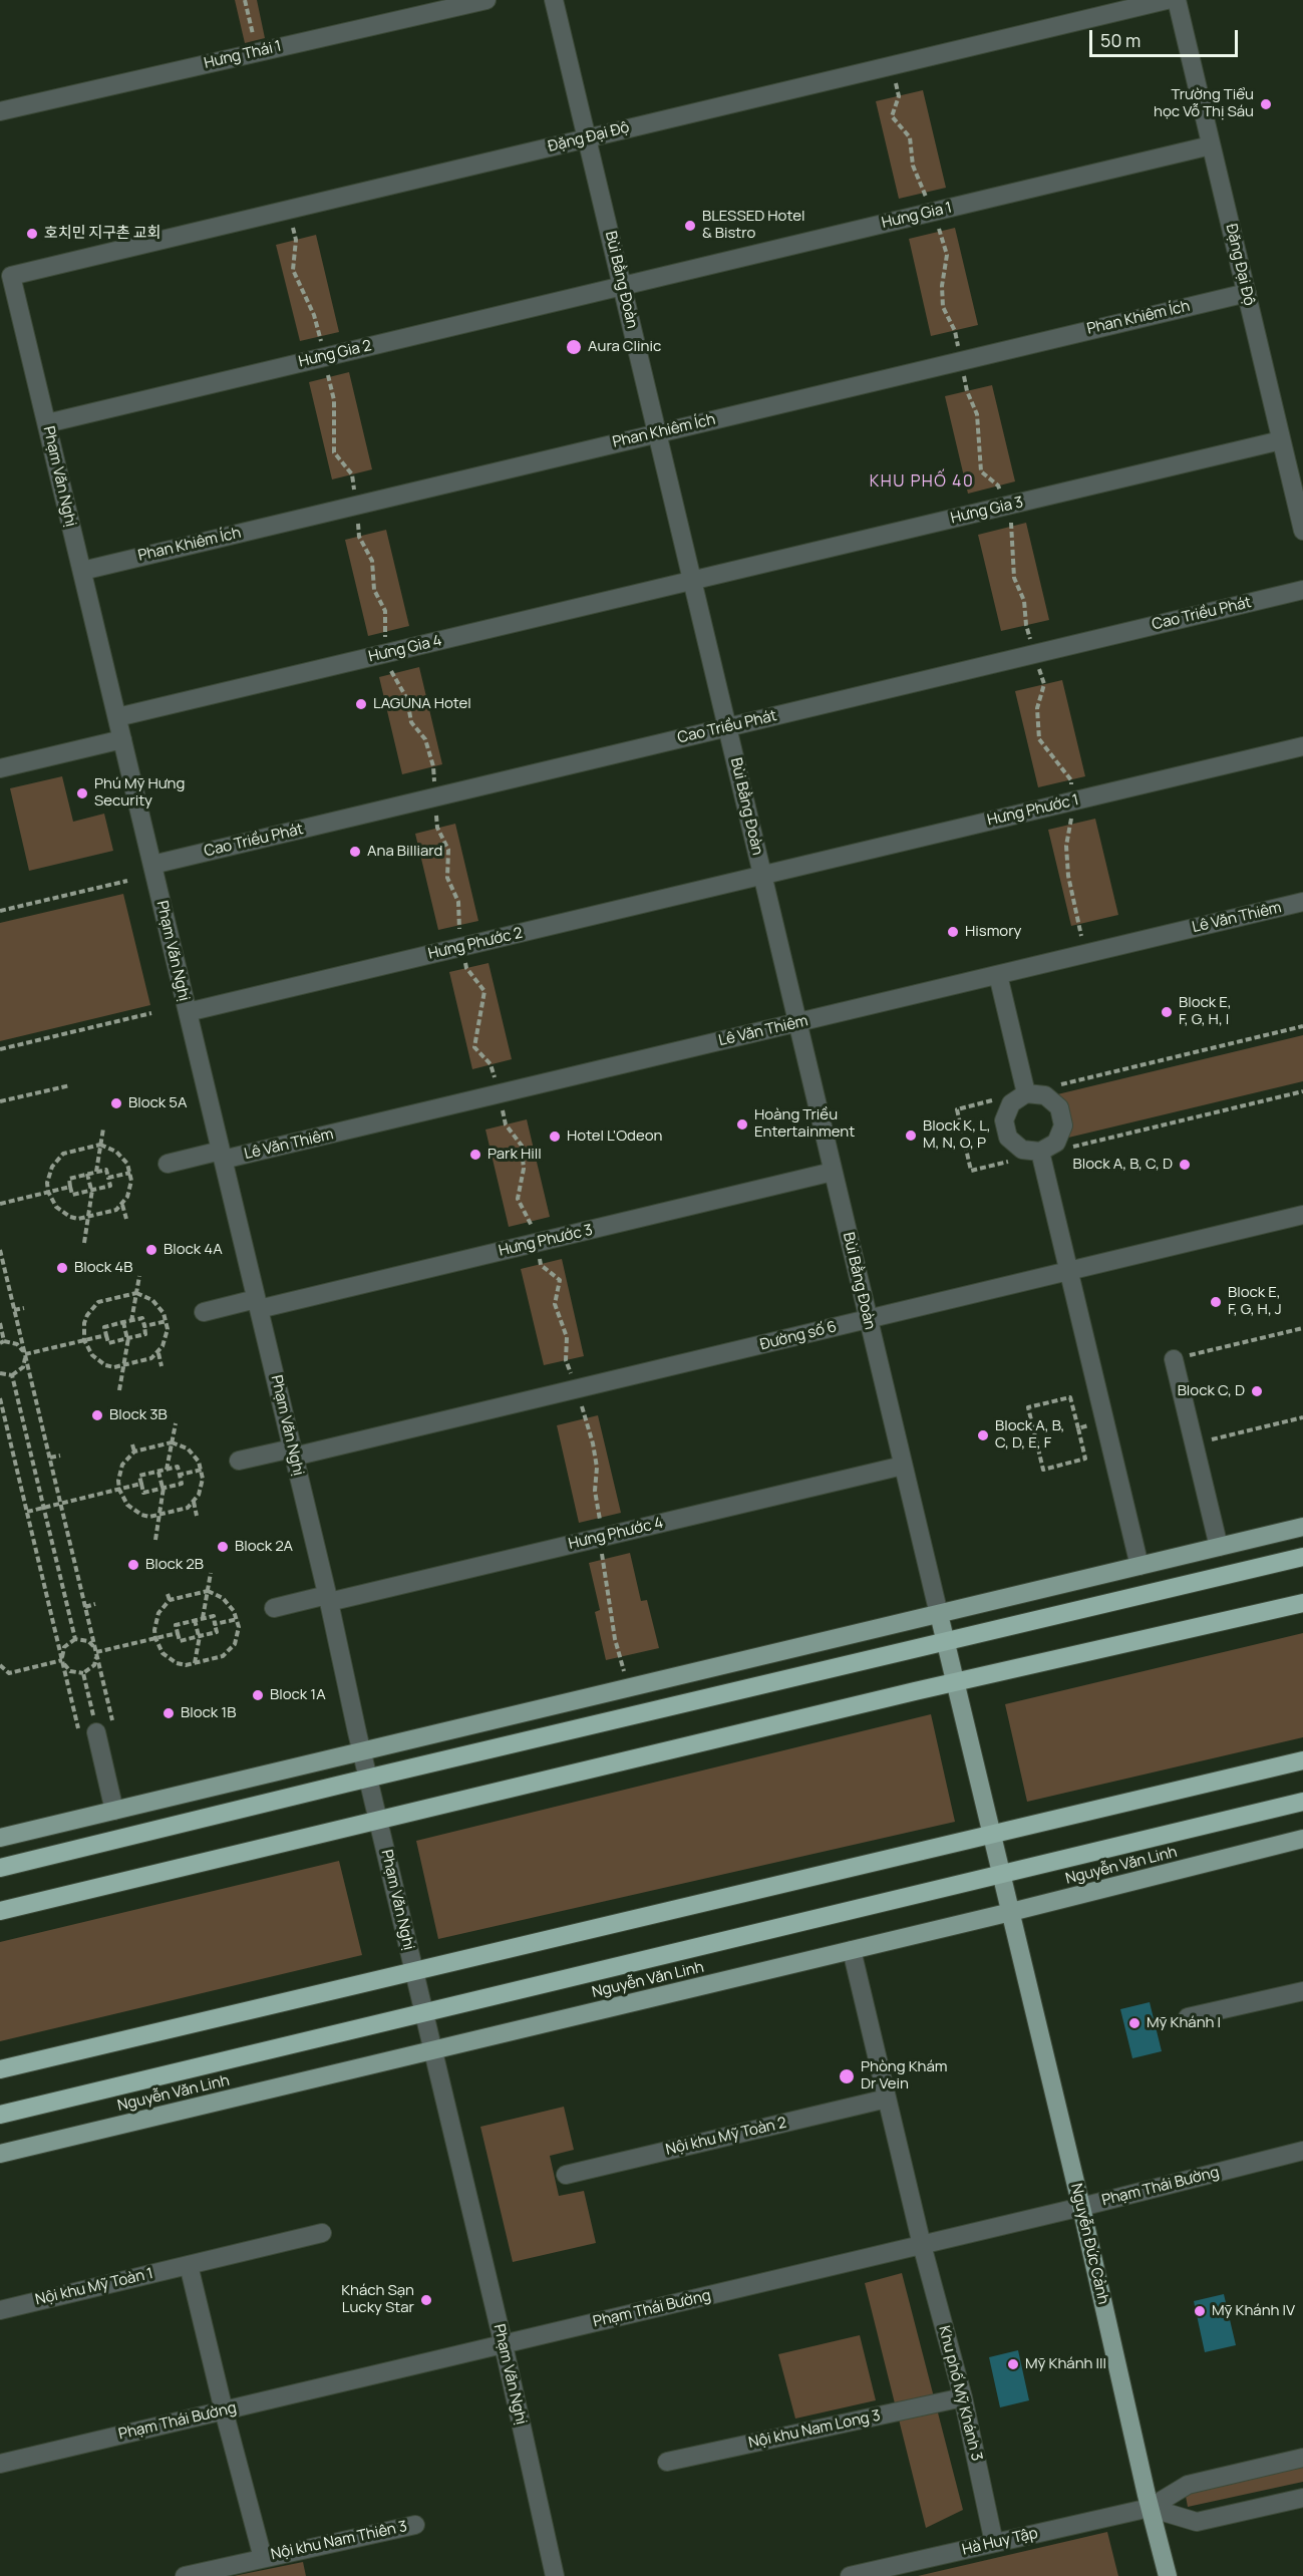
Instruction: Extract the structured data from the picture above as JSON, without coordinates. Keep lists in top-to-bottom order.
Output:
{
  "streets": {
    "highway": ["Nguyễn Văn Linh"],
    "main road": ["Nguyễn Đức Cảnh"],
    "street": [
      "Hưng Thái 1",
      "Đặng Đại Độ",
      "Hưng Gia 1",
      "Bùi Bằng Đoàn",
      "Phan Khiêm Ích",
      "Hưng Gia 2",
      "Phạm Văn Nghị",
      "Hưng Gia 3",
      "Cao Triều Phát",
      "Hưng Gia 4",
      "Hưng Phước 1",
      "Lê Văn Thiêm",
      "Hưng Phước 2",
      "Hưng Phước 3",
      "Đường số 6",
      "Hưng Phước 4",
      "Nội khu Mỹ Toàn 2",
      "Phạm Thái Bường",
      "Nội khu Mỹ Toàn 1",
      "Khu phố Mỹ Khánh 3",
      "Nội khu Nam Long 3",
      "Nội khu Nam Thiên 3",
      "Hà Huy Tập"
    ]
  },
  "crossings": [
    ["Đặng Đại Độ", "Hưng Gia 1"],
    ["Đặng Đại Độ", "Bùi Bằng Đoàn"],
    ["Đặng Đại Độ", "Phan Khiêm Ích"],
    ["Đặng Đại Độ", "Phạm Văn Nghị"],
    ["Đặng Đại Độ", "Hưng Gia 3"],
    ["Hưng Gia 1", "Bùi Bằng Đoàn"],
    ["Hưng Gia 1", "Hưng Gia 2"],
    ["Bùi Bằng Đoàn", "Phan Khiêm Ích"],
    ["Bùi Bằng Đoàn", "Hưng Gia 2"],
    ["Bùi Bằng Đoàn", "Hưng Gia 3"],
    ["Bùi Bằng Đoàn", "Cao Triều Phát"],
    ["Bùi Bằng Đoàn", "Hưng Gia 4"],
    ["Bùi Bằng Đoàn", "Hưng Phước 1"],
    ["Bùi Bằng Đoàn", "Lê Văn Thiêm"],
    ["Bùi Bằng Đoàn", "Hưng Phước 2"],
    ["Bùi Bằng Đoàn", "Hưng Phước 3"],
    ["Bùi Bằng Đoàn", "Đường số 6"],
    ["Bùi Bằng Đoàn", "Hưng Phước 4"],
    ["Bùi Bằng Đoàn", "Nguyễn Đức Cảnh"],
    ["Phan Khiêm Ích", "Phạm Văn Nghị"],
    ["Hưng Gia 2", "Phạm Văn Nghị"],
    ["Phạm Văn Nghị", "Cao Triều Phát"],
    ["Phạm Văn Nghị", "Hưng Gia 4"],
    ["Phạm Văn Nghị", "Lê Văn Thiêm"],
    ["Phạm Văn Nghị", "Hưng Phước 2"],
    ["Phạm Văn Nghị", "Hưng Phước 3"],
    ["Phạm Văn Nghị", "Đường số 6"],
    ["Phạm Văn Nghị", "Hưng Phước 4"],
    ["Phạm Văn Nghị", "Nguyễn Văn Linh"],
    ["Phạm Văn Nghị", "Phạm Thái Bường"],
    ["Hưng Gia 3", "Hưng Gia 4"],
    ["Hưng Phước 1", "Hưng Phước 2"],
    ["Nguyễn Văn Linh", "Nguyễn Đức Cảnh"],
    ["Nguyễn Văn Linh", "Khu phố Mỹ Khánh 3"],
    ["Nội khu Mỹ Toàn 2", "Khu phố Mỹ Khánh 3"],
    ["Phạm Thái Bường", "Nguyễn Đức Cảnh"],
    ["Phạm Thái Bường", "Khu phố Mỹ Khánh 3"],
    ["Phạm Thái Bường", "Nội khu Nam Thiên 3"],
    ["Nguyễn Đức Cảnh", "Hà Huy Tập"],
    ["Khu phố Mỹ Khánh 3", "Nội khu Nam Long 3"],
    ["Khu phố Mỹ Khánh 3", "Hà Huy Tập"]
  ],
  "districts": ["KHU PHỐ 40"],
  "places": [
    "Trường Tiểu học Vỗ Thị Sáu",
    "BLESSED Hotel & Bistro",
    "호치민 지구촌 교회",
    "Aura Clinic",
    "LAGUNA Hotel",
    "Phú Mỹ Hưng Security",
    "Ana Billiard",
    "Hismory",
    "Block E, F, G, H, I",
    "Block 5A",
    "Hoàng Triều Entertainment",
    "Block K, L, M, N, O, P",
    "Hotel L'Odeon",
    "Park Hill",
    "Block A, B, C, D",
    "Block 4A",
    "Block 4B",
    "Block E, F, G, H, J",
    "Block C, D",
    "Block 3B",
    "Block A, B, C, D, E, F",
    "Block 2A",
    "Block 2B",
    "Block 1A",
    "Block 1B",
    "Mỹ Khánh I",
    "Phòng Khám Dr Vein",
    "Khách Sạn Lucky Star",
    "Mỹ Khánh IV",
    "Mỹ Khánh III"
  ],
  "scale_bar": "50 m"
}
